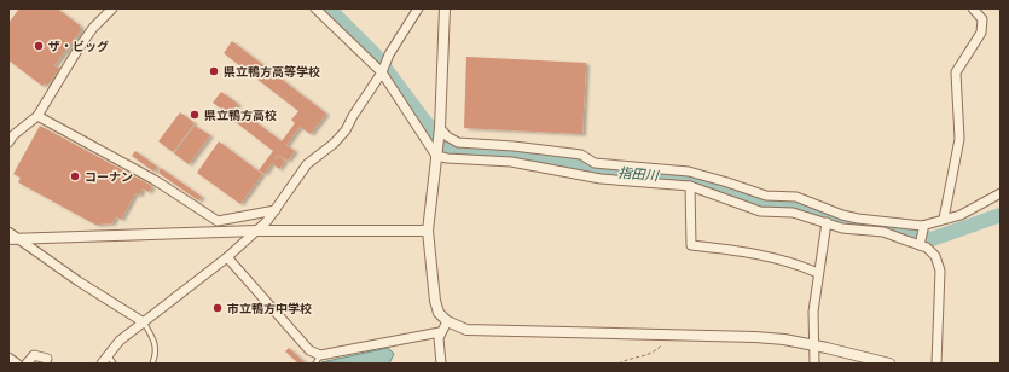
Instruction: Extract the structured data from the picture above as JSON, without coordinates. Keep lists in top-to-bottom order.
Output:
{
  "water": ["指田川"],
  "places": [
    "ザ・ビッグ",
    "県立鴨方高等学校",
    "県立鴨方高校",
    "コーナン",
    "市立鴨方中学校"
  ]
}
